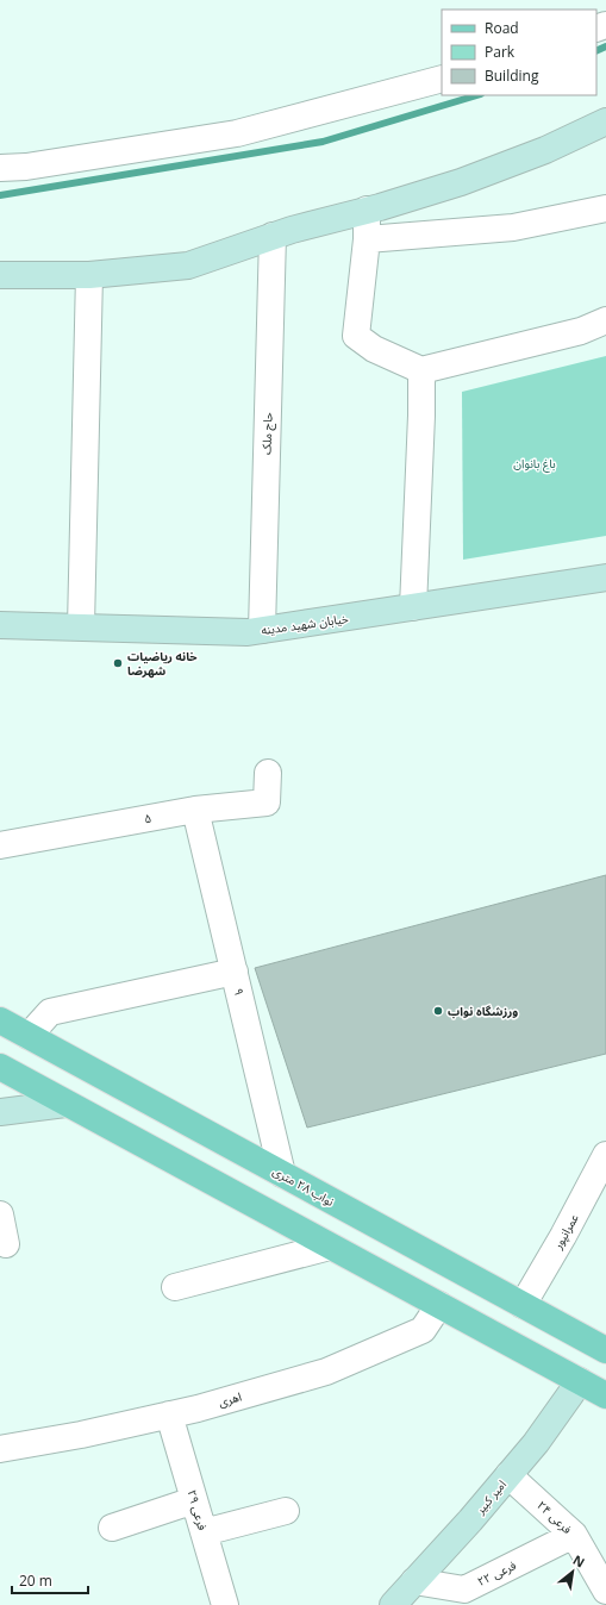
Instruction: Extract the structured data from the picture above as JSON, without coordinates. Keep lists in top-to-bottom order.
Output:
{
  "streets": {
    "main road": ["نواب ۲۸ متری"],
    "street": [
      "حاج ملک",
      "خیابان شهید مدینه",
      "۵",
      "۹",
      "عمرانپور",
      "اهری",
      "امیر کبیر",
      "فرعی ۲۹",
      "فرعی ۲۴",
      "فرعی ۲۲"
    ]
  },
  "crossings": [
    ["حاج ملک", "خیابان شهید مدینه"],
    ["۵", "۹"],
    ["۹", "نواب ۲۸ متری"],
    ["نواب ۲۸ متری", "عمرانپور"],
    ["اهری", "فرعی ۲۹"],
    ["امیر کبیر", "فرعی ۲۴"],
    ["امیر کبیر", "فرعی ۲۲"],
    ["فرعی ۲۴", "فرعی ۲۲"]
  ],
  "parks": ["باغ بانوان"],
  "places": ["خانه ریاضیات شهرضا", "ورزشگاه نواب"],
  "legend": ["Road", "Park", "Building"],
  "scale_bar": "20 m",
  "north": "top right"
}
